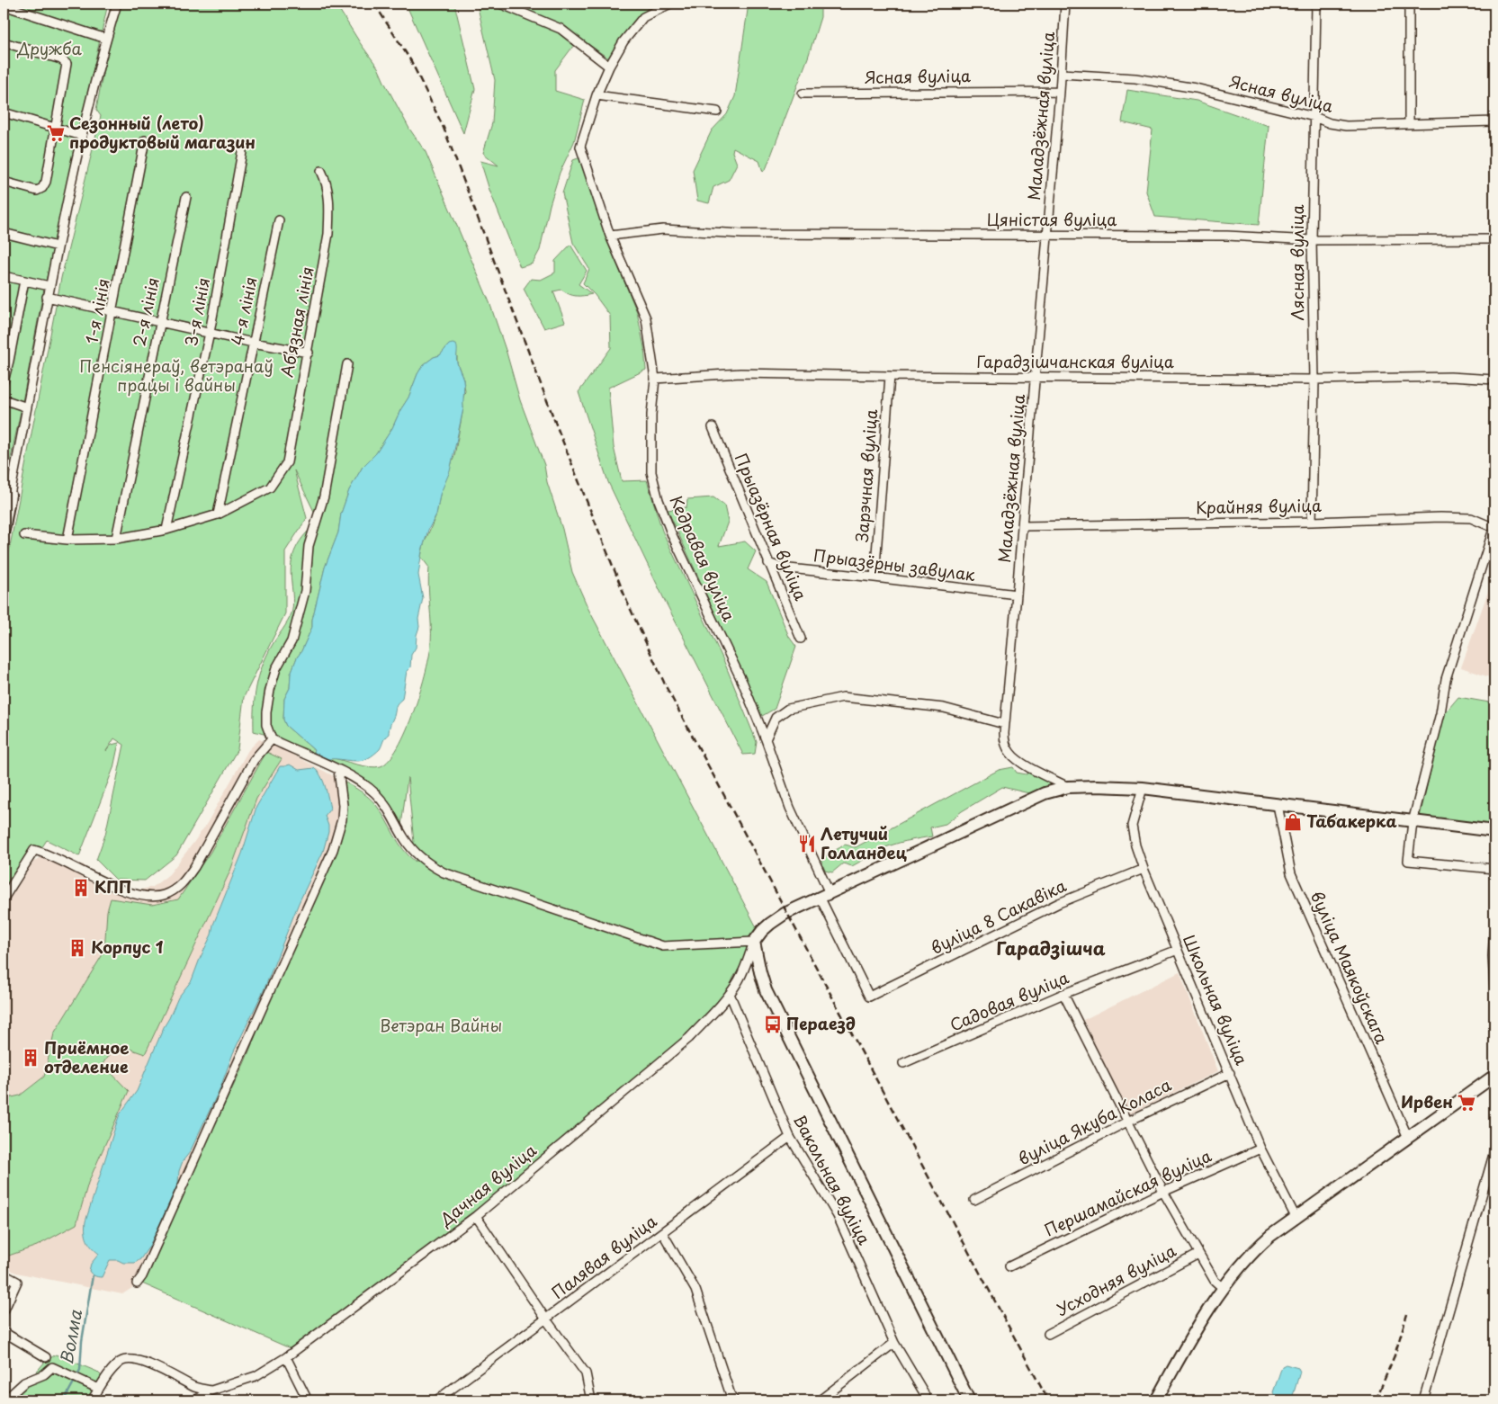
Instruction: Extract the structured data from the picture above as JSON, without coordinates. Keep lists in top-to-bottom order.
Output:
{
  "streets": {
    "street": [
      "Ясная вуліца",
      "Маладзёжная вуліца",
      "Цяністая вуліца",
      "Лясная вуліца",
      "1-я лінія",
      "4-я лінія",
      "2-я лінія",
      "3-я лінія",
      "Абʼязная лінія",
      "Гарадзішчанская вуліца",
      "Зарэчная вуліца",
      "Крайняя вуліца",
      "Прыазёрная вуліца",
      "Кедравая вуліца",
      "Прыазёрны завулак",
      "вуліца 8 Сакавіка",
      "вуліца Маякоўскага",
      "Школьная вуліца",
      "Садовая вуліца",
      "вуліца Якуба Коласа",
      "Вакольная вуліца",
      "Дачная вуліца",
      "Першамайская вуліца",
      "Палявая вуліца",
      "Усходняя вуліца"
    ]
  },
  "crossings": [
    ["Ясная вуліца", "Маладзёжная вуліца"],
    ["Ясная вуліца", "Лясная вуліца"],
    ["Маладзёжная вуліца", "Цяністая вуліца"],
    ["Маладзёжная вуліца", "Гарадзішчанская вуліца"],
    ["Маладзёжная вуліца", "Крайняя вуліца"],
    ["Маладзёжная вуліца", "Прыазёрны завулак"],
    ["Цяністая вуліца", "Лясная вуліца"],
    ["Цяністая вуліца", "Кедравая вуліца"],
    ["Лясная вуліца", "Гарадзішчанская вуліца"],
    ["Лясная вуліца", "Крайняя вуліца"],
    ["1-я лінія", "Абʼязная лінія"],
    ["4-я лінія", "Абʼязная лінія"],
    ["2-я лінія", "Абʼязная лінія"],
    ["3-я лінія", "Абʼязная лінія"],
    ["Гарадзішчанская вуліца", "Зарэчная вуліца"],
    ["Гарадзішчанская вуліца", "Кедравая вуліца"],
    ["Зарэчная вуліца", "Прыазёрны завулак"],
    ["Прыазёрная вуліца", "Прыазёрны завулак"],
    ["Кедравая вуліца", "вуліца 8 Сакавіка"],
    ["вуліца 8 Сакавіка", "Школьная вуліца"],
    ["Школьная вуліца", "Садовая вуліца"],
    ["Школьная вуліца", "вуліца Якуба Коласа"],
    ["Школьная вуліца", "Першамайская вуліца"],
    ["Вакольная вуліца", "Дачная вуліца"],
    ["Вакольная вуліца", "Палявая вуліца"]
  ],
  "districts": ["Гарадзішча"],
  "water": ["Волма"],
  "parks": ["Дружба", "Пенсіянераў, ветэранаў працы і вайны", "Ветэран Вайны"],
  "places": {
    "supermarket": ["Сезонный (лето) продуктовый магазин", "Ирвен"],
    "shop": ["Табакерка"],
    "restaurant": ["Летучий Голландец"],
    "building": ["КПП", "Корпус 1", "Приёмное отделение"],
    "bus stop": ["Пераезд"]
  }
}
